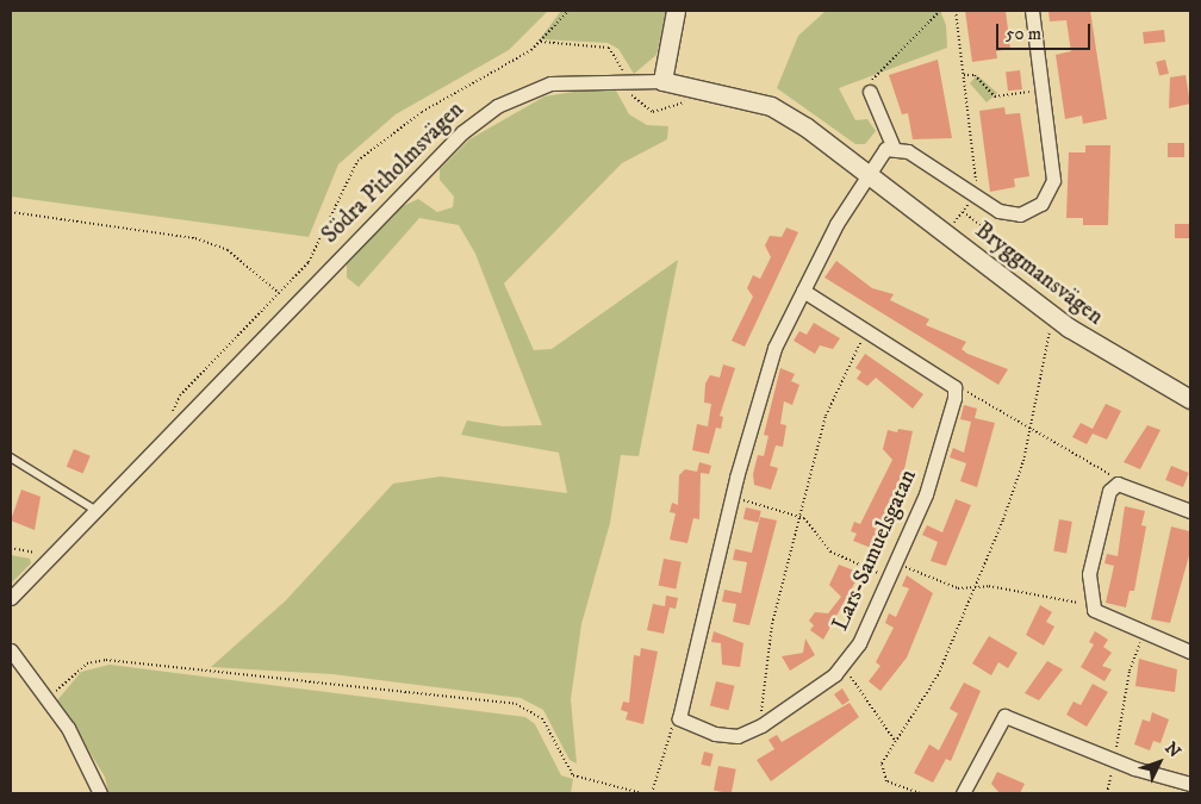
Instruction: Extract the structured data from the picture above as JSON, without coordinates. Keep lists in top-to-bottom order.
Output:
{
  "streets": {
    "street": ["Södra Pitholmsvägen", "Bryggmansvägen", "Lars-Samuelsgatan"]
  },
  "crossings": [
    ["Södra Pitholmsvägen", "Bryggmansvägen"]
  ],
  "scale_bar": "50 m",
  "north": "top right"
}
